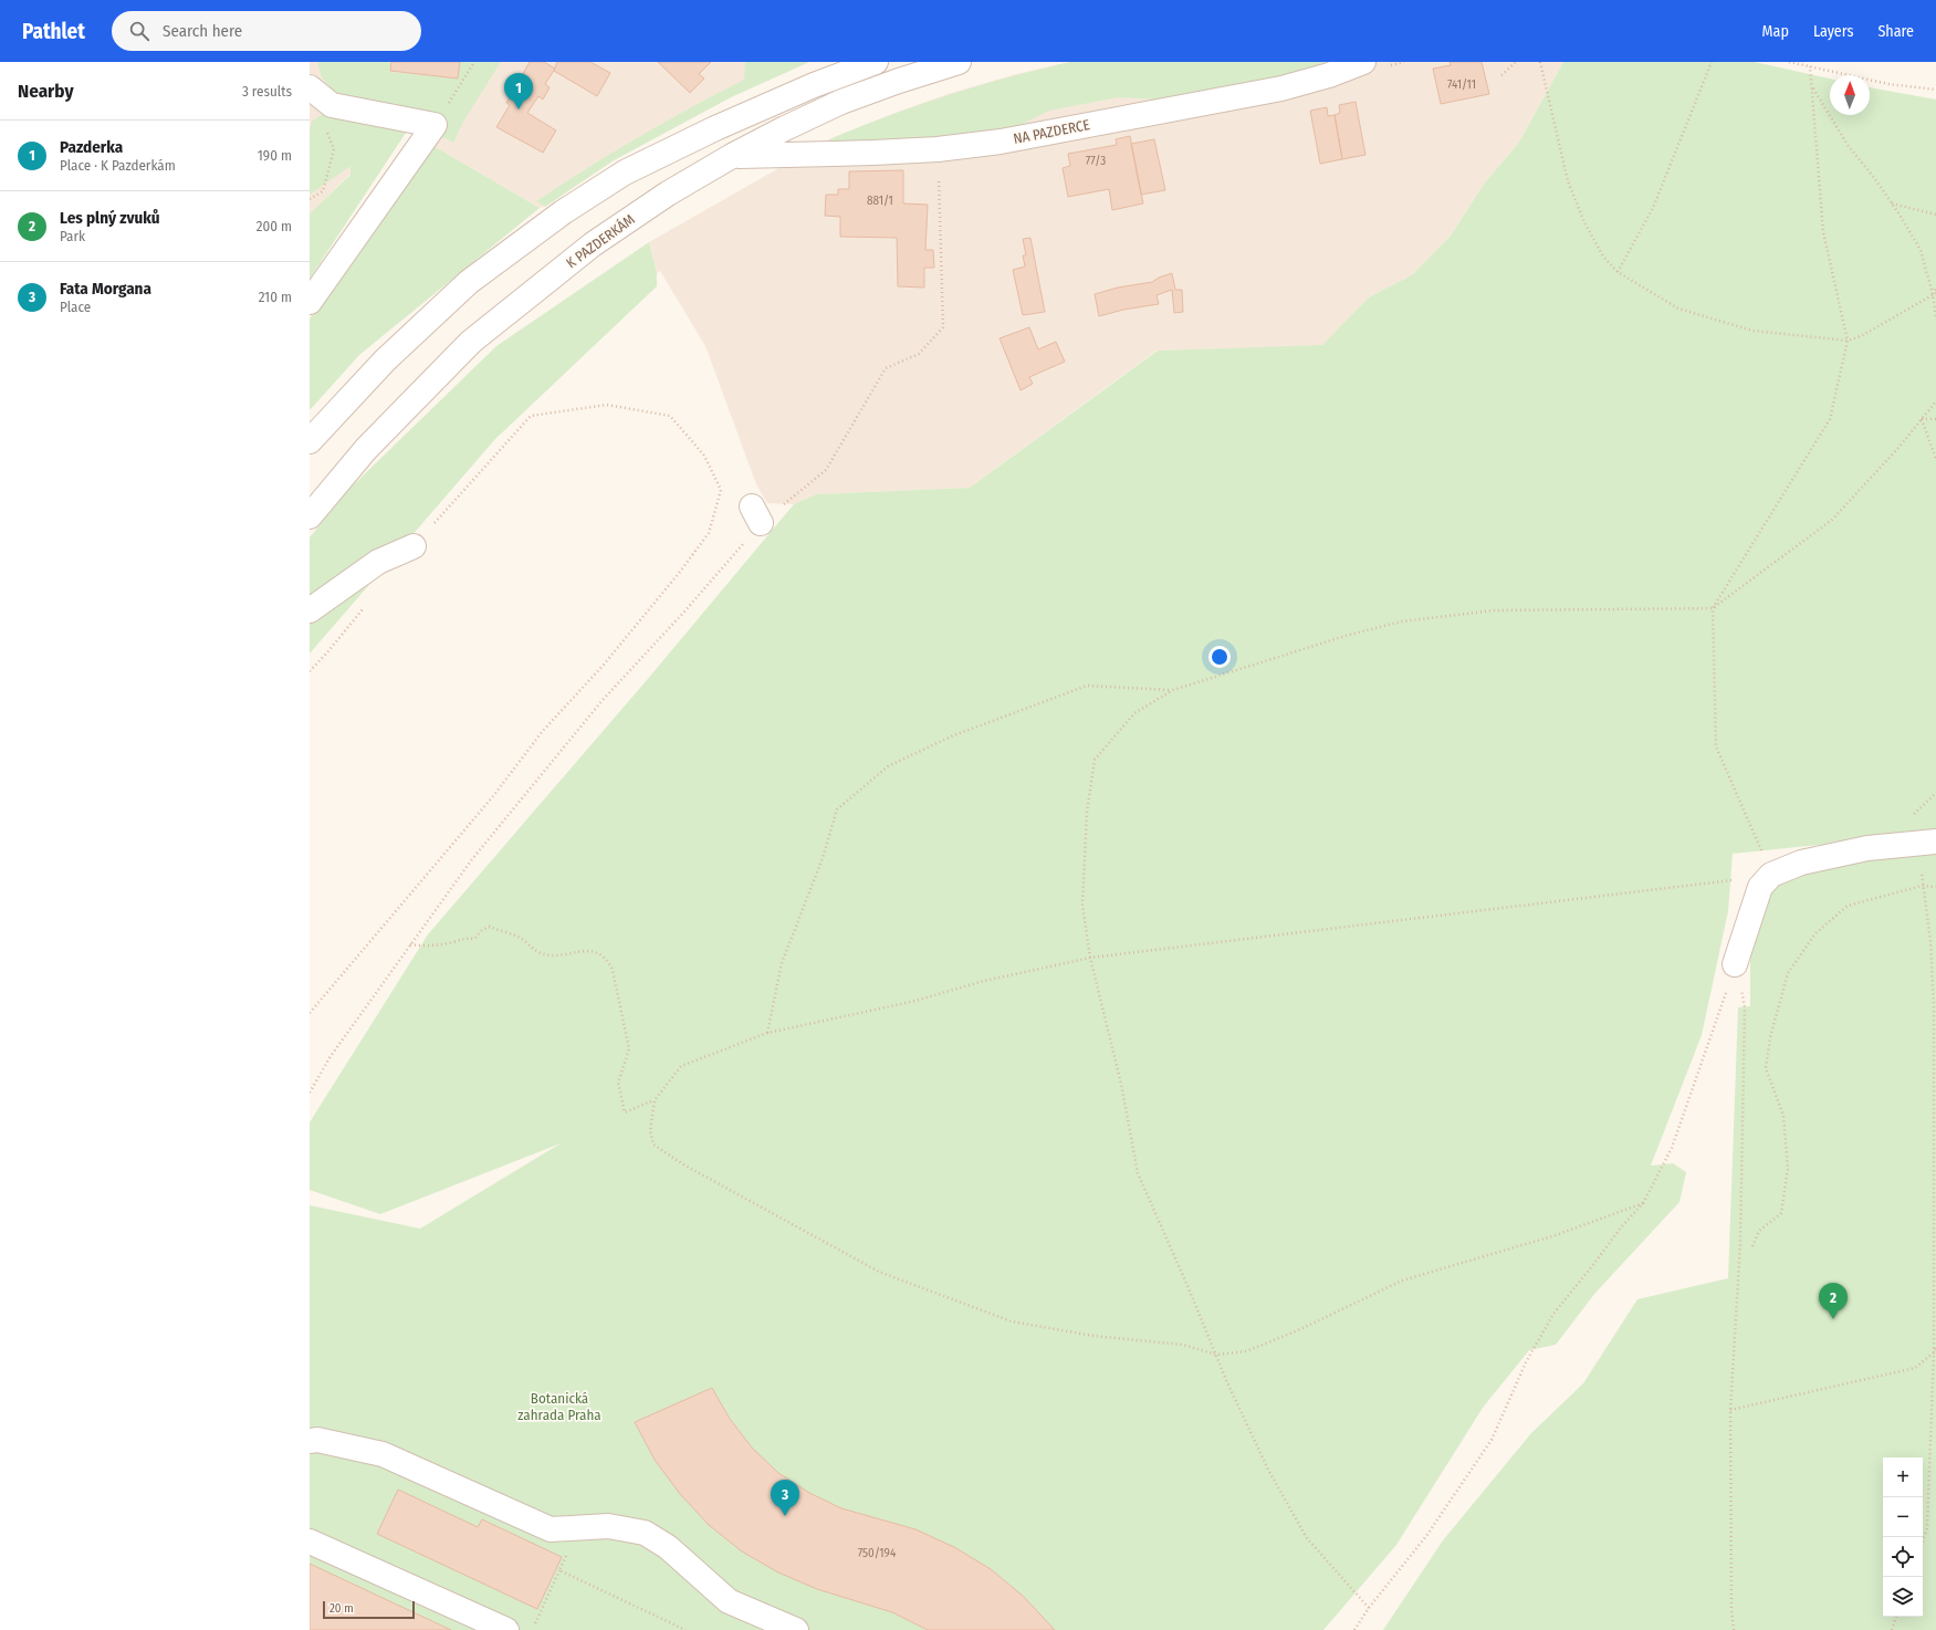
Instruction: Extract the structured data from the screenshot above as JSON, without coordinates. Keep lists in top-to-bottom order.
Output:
{
  "streets": {
    "street": ["NA PAZDERCE", "K PAZDERKÁM"]
  },
  "crossings": [
    ["NA PAZDERCE", "K PAZDERKÁM"]
  ],
  "parks": ["Botanická zahrada Praha"],
  "house_numbers": [
    "741/11",
    "77/3",
    "881/1",
    "750/194"
  ],
  "scale_bar": "20 m",
  "north": "top",
  "page": {
    "header": "Pathlet",
    "search": "Search here",
    "nav": ["Map", "Layers", "Share"],
    "heading": ["Nearby", "3 results"],
    "pins": ["1", "2", "3"],
    "list": [
      {
        "mark": "1",
        "name": "Pazderka",
        "note": "Place · K Pazderkám",
        "value": "190 m"
      },
      {
        "mark": "2",
        "name": "Les plný zvuků",
        "note": "Park",
        "value": "200 m"
      },
      {
        "mark": "3",
        "name": "Fata Morgana",
        "note": "Place",
        "value": "210 m"
      }
    ],
    "map_buttons": ["+", "−"],
    "scale": "20 m"
  }
}
